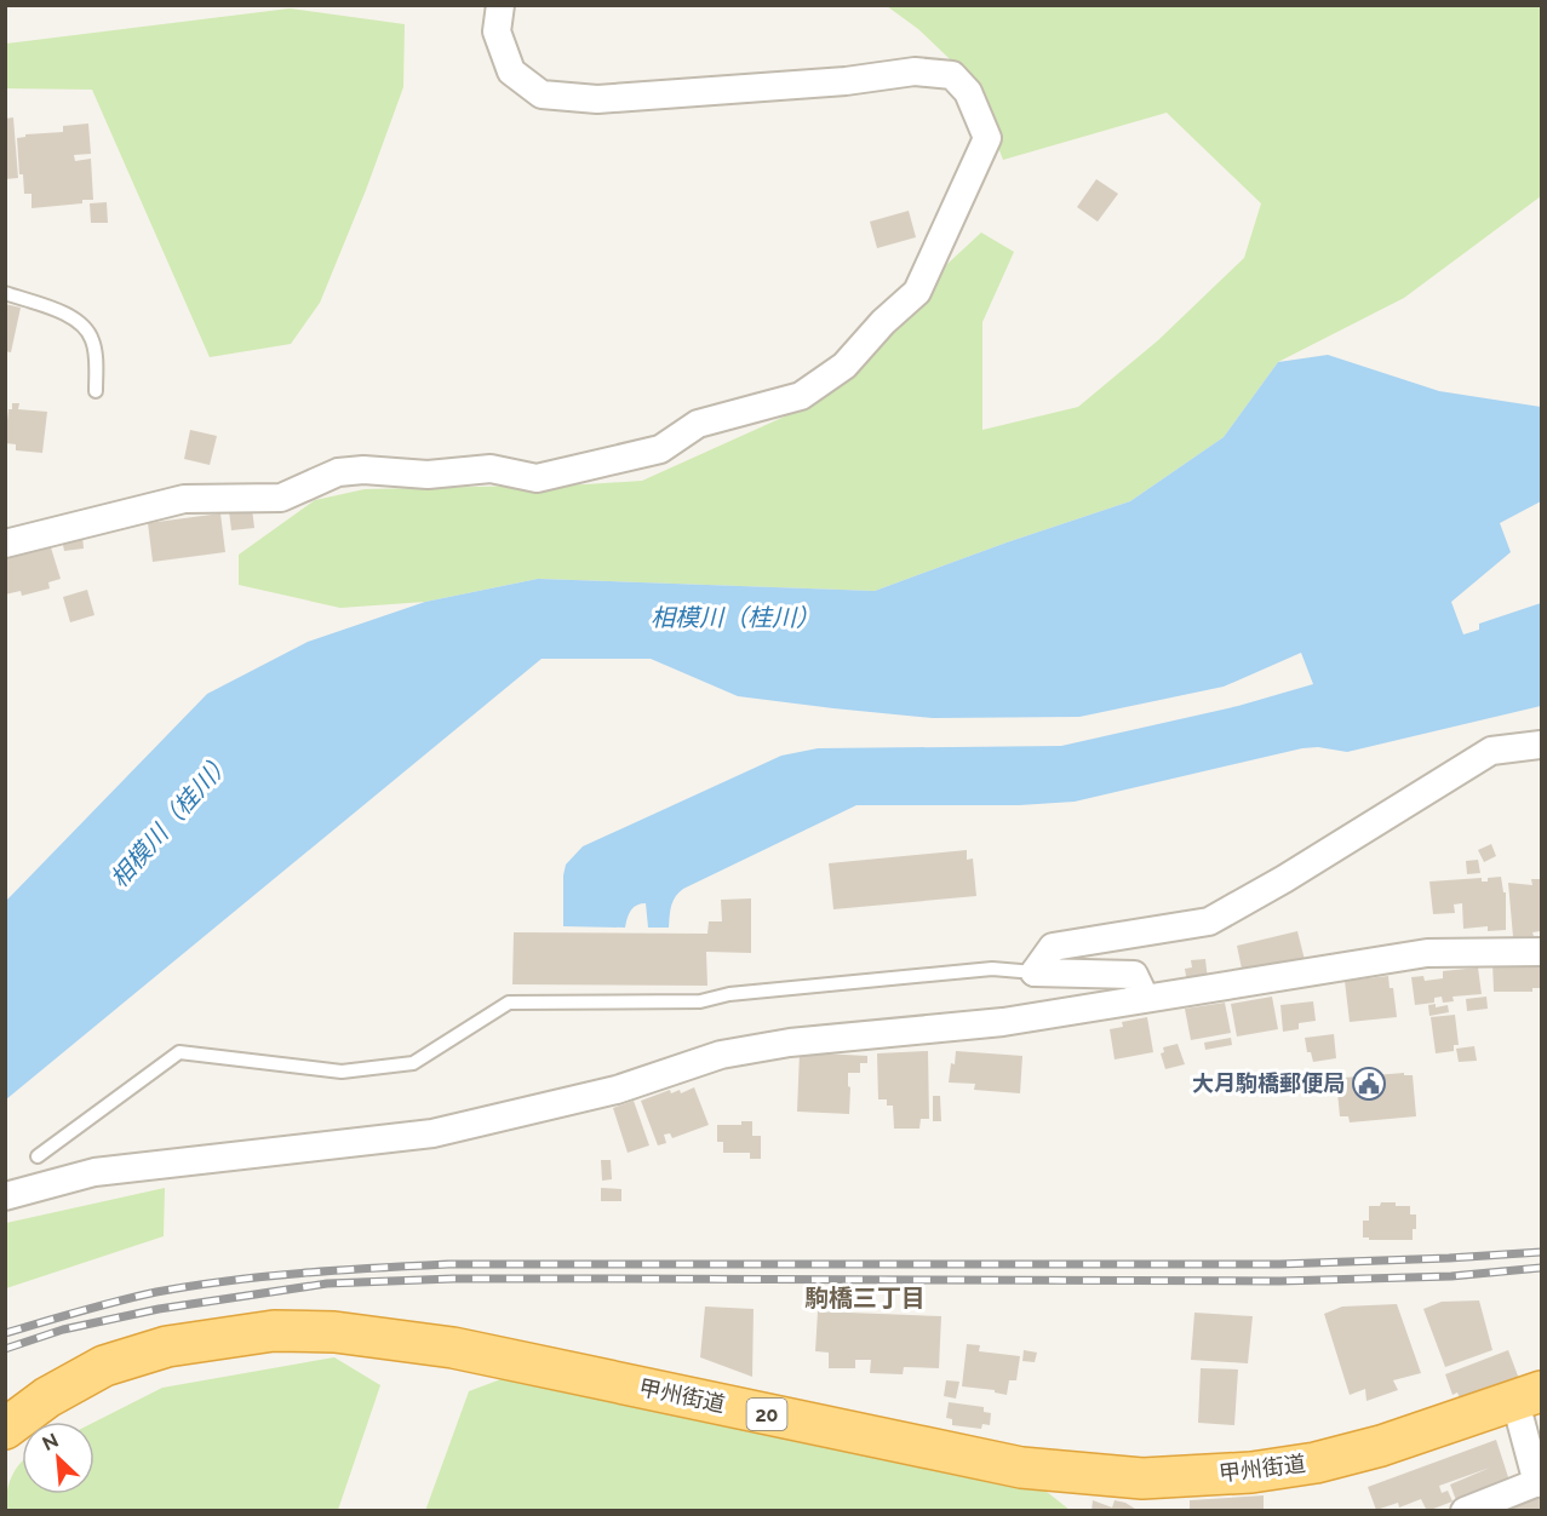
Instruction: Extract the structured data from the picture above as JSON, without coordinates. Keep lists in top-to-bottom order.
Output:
{
  "streets": {
    "highway": ["甲州街道", "20"]
  },
  "districts": ["駒橋三丁目"],
  "water": ["相模川（桂川）"],
  "places": {
    "public building": ["大月駒橋郵便局"]
  },
  "north": "top left"
}
